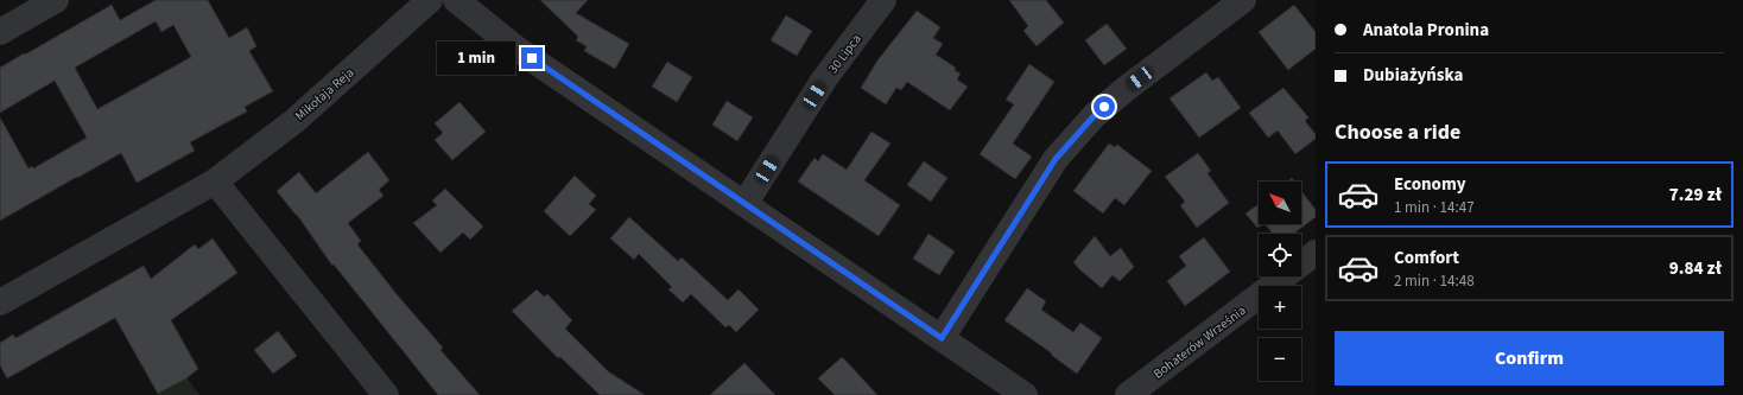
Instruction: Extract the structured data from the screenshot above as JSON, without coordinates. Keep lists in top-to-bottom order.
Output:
{
  "streets": {
    "street": ["30 Lipca", "Mikołaja Reja", "Bohaterów Września"]
  },
  "north": "top left",
  "page": {
    "banner": ["Anatola Pronina", "Dubiażyńska"],
    "bubble": "1 min",
    "heading": "Choose a ride",
    "list": [
      {
        "name": "Economy",
        "note": "1 min · 14:47",
        "value": "7.29 zł"
      },
      {
        "name": "Comfort",
        "note": "2 min · 14:48",
        "value": "9.84 zł"
      }
    ],
    "map_buttons": ["+", "−"],
    "buttons": "Confirm"
  }
}
